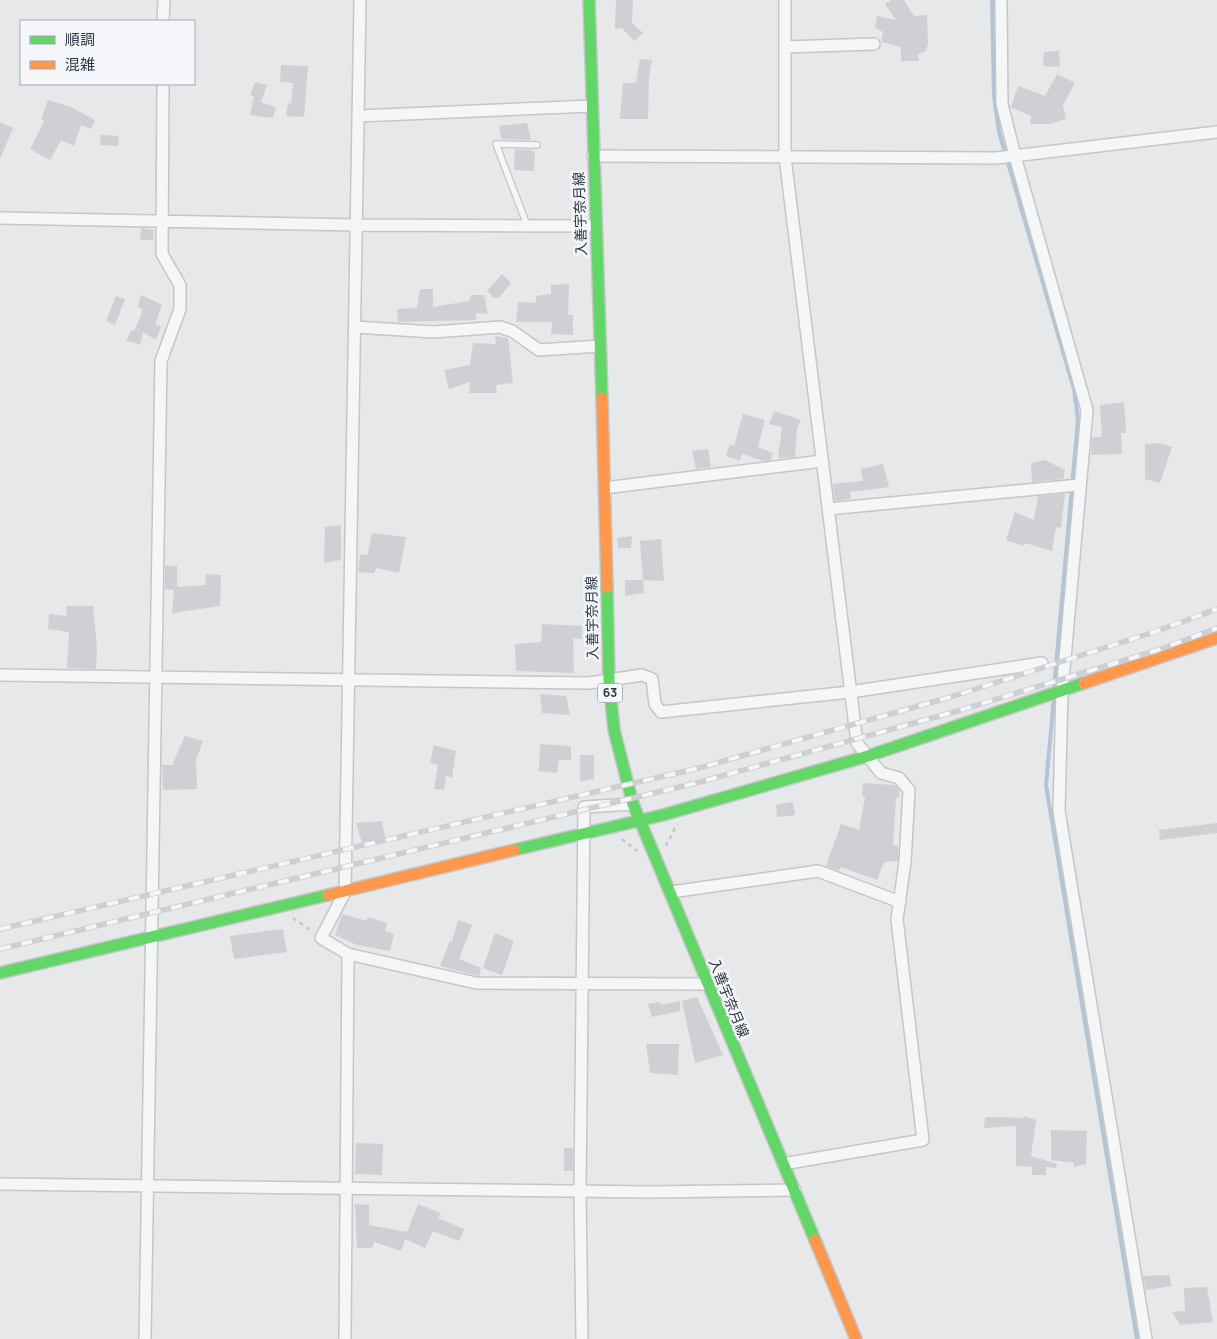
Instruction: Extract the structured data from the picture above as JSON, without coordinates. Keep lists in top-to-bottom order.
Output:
{
  "streets": {
    "main road": ["入善宇奈月線", "63"]
  },
  "legend": ["順調", "混雑"]
}
